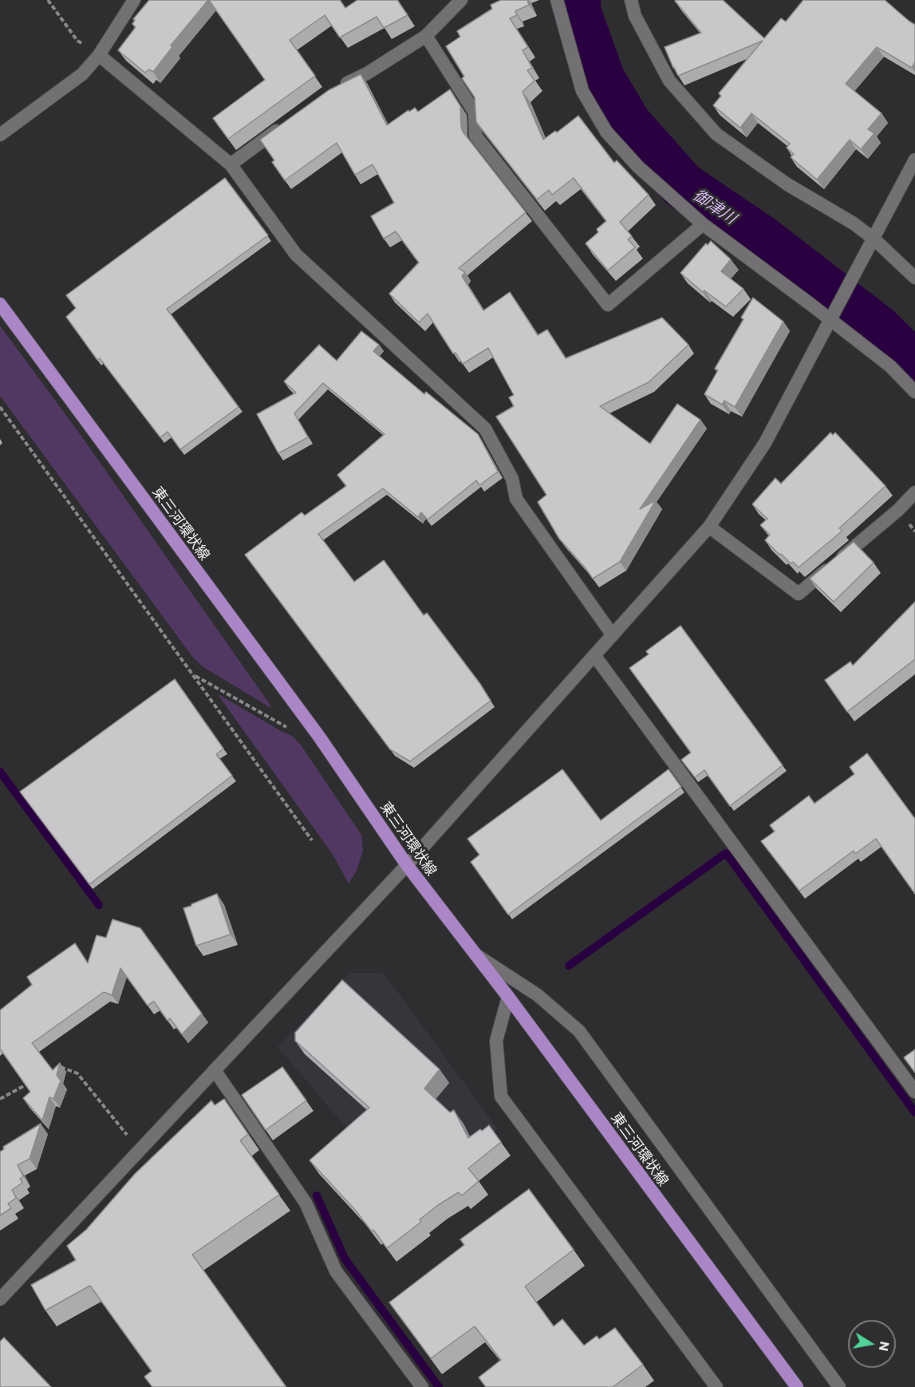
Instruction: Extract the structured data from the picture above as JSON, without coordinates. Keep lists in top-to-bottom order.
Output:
{
  "streets": {
    "main road": ["東三河環状線"]
  },
  "water": ["御津川"],
  "north": "right"
}
